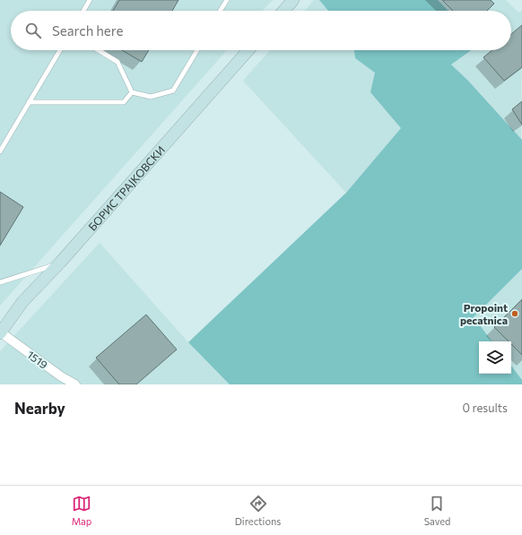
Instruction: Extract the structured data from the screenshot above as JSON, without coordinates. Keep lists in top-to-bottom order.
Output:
{
  "streets": {
    "main road": ["БОРИС ТРАЈКОВСКИ"],
    "street": ["1519"]
  },
  "crossings": [
    ["БОРИС ТРАЈКОВСКИ", "1519"]
  ],
  "places": ["Propoint pecatnica"],
  "page": {
    "search": "Search here",
    "heading": ["Nearby", "0 results"],
    "nav": ["Map", "Directions", "Saved"]
  }
}
